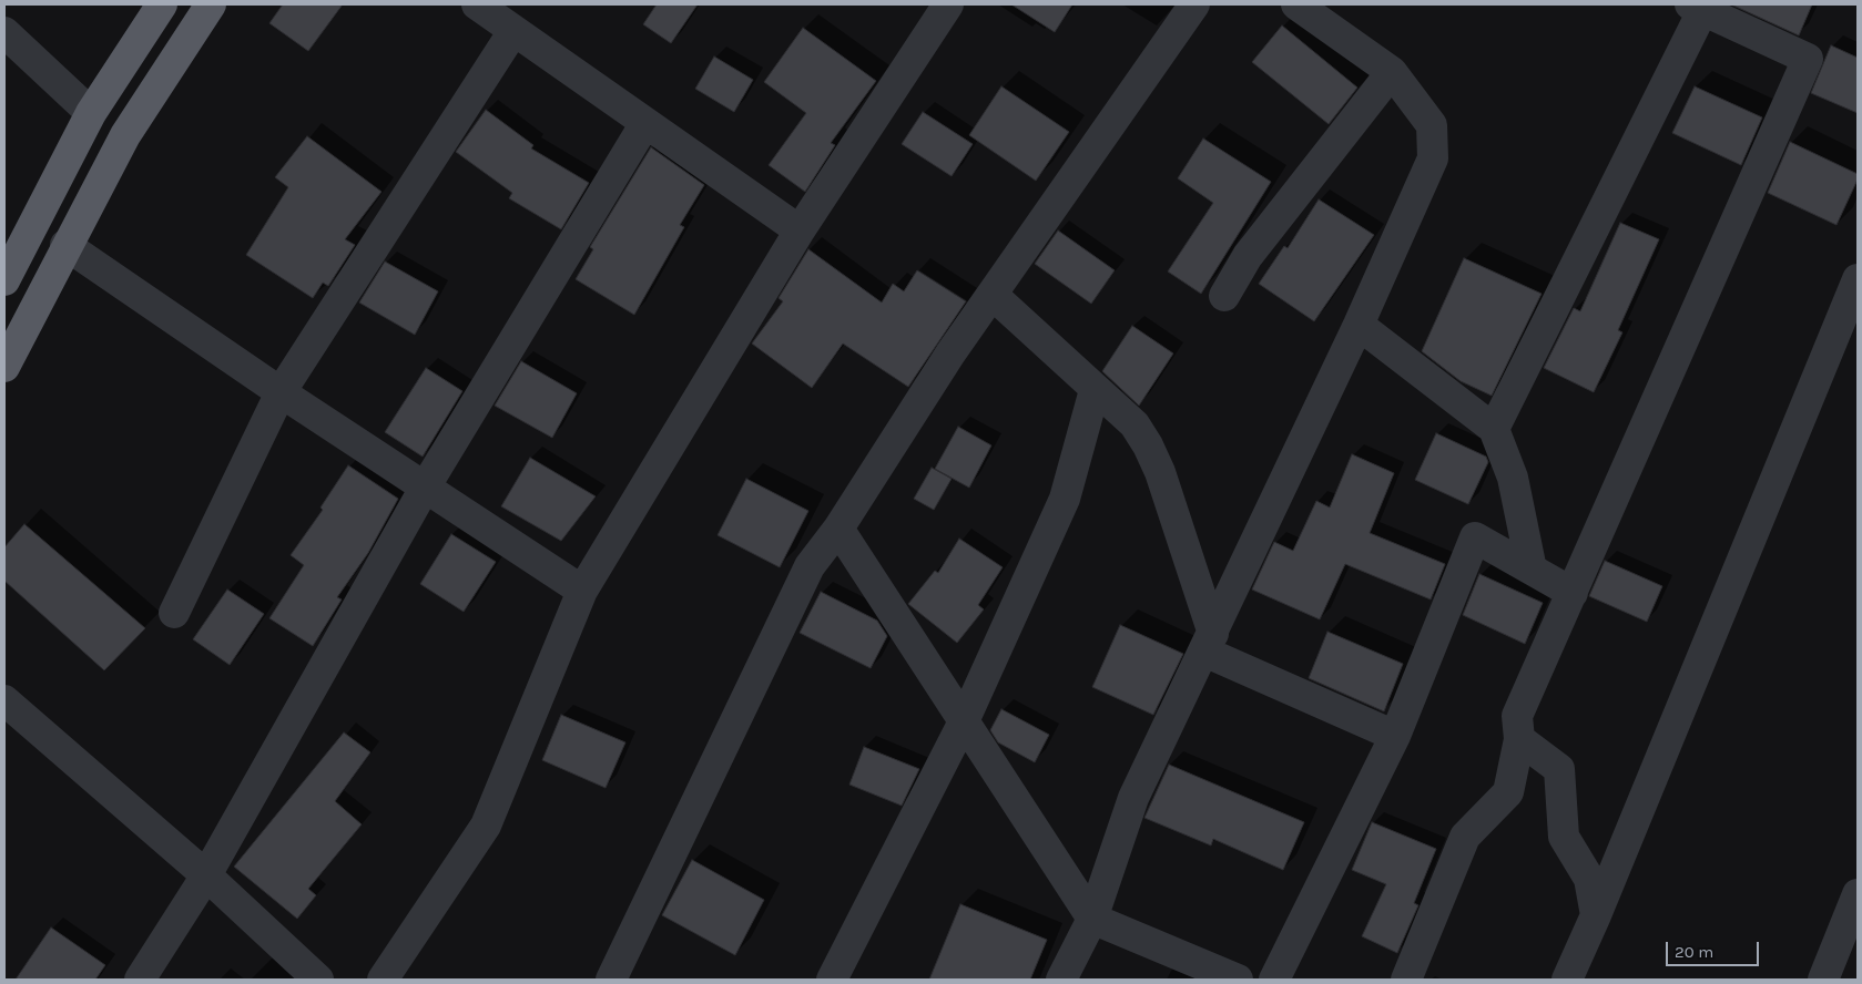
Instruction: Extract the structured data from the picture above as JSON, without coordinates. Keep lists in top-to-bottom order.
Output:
{
  "scale_bar": "20 m"
}
